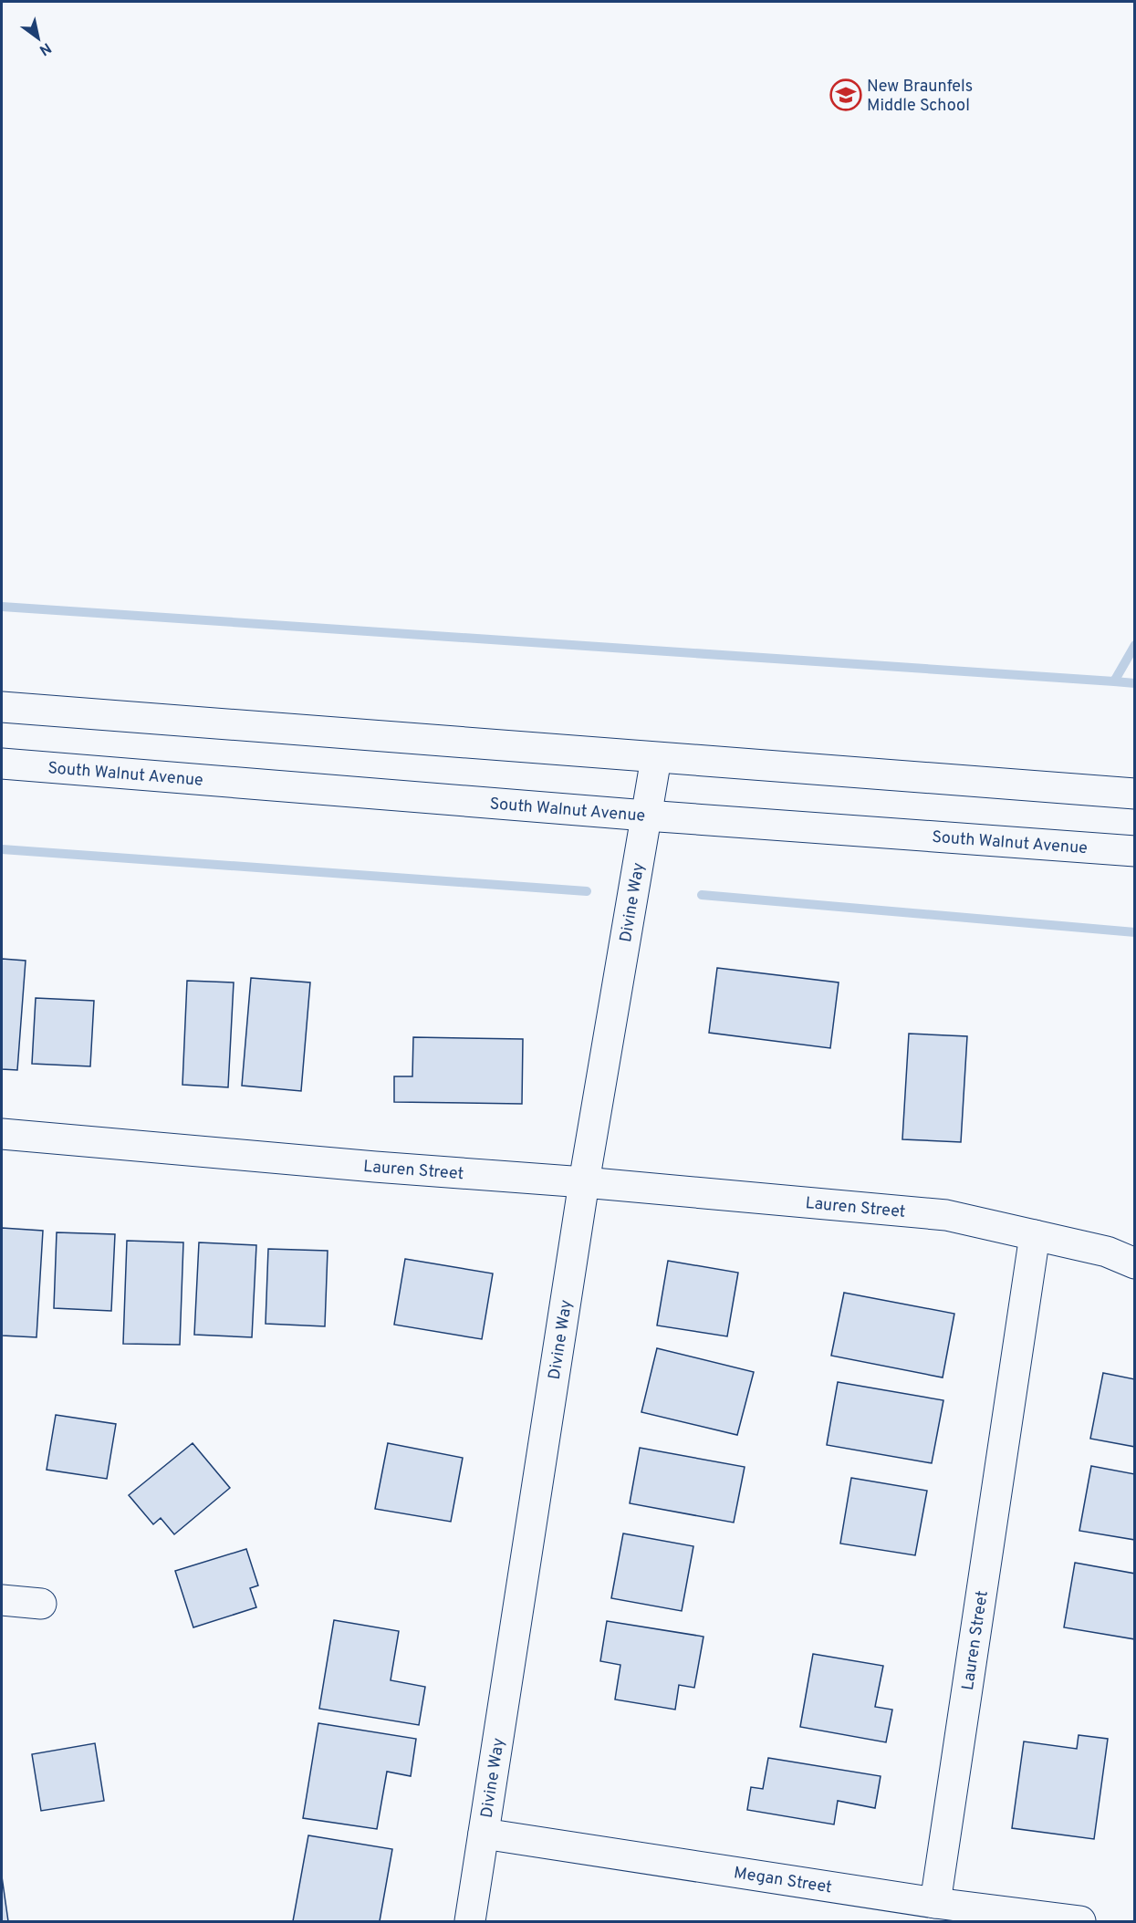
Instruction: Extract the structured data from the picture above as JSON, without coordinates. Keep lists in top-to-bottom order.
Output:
{
  "streets": {
    "street": [
      "South Walnut Avenue",
      "Divine Way",
      "Lauren Street",
      "Megan Street"
    ]
  },
  "crossings": [
    ["South Walnut Avenue", "Divine Way"],
    ["Divine Way", "Lauren Street"],
    ["Divine Way", "Megan Street"],
    ["Lauren Street", "Megan Street"]
  ],
  "places": {
    "school or university": ["New Braunfels Middle School"]
  },
  "north": "bottom right"
}
